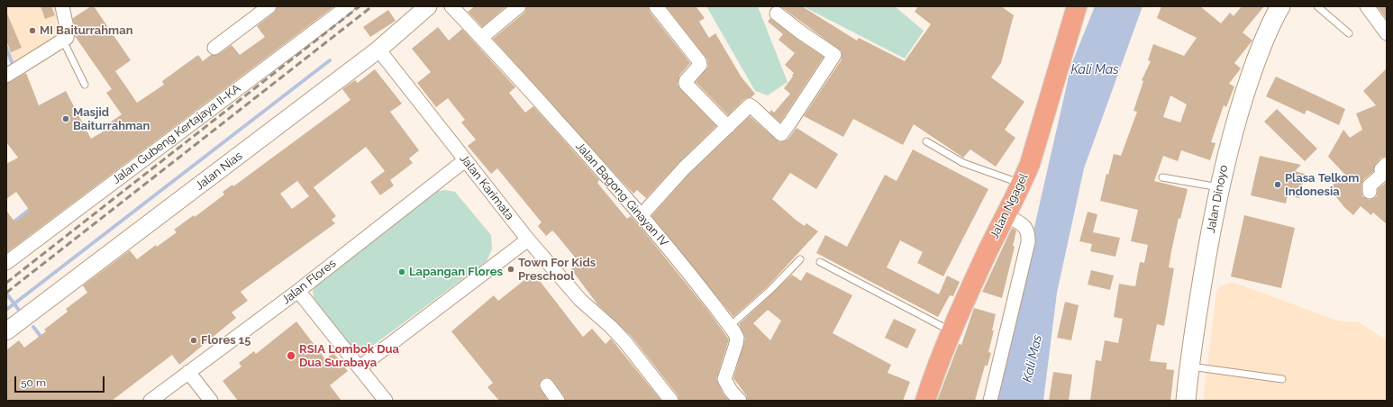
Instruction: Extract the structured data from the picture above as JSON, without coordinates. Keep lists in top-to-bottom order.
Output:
{
  "streets": {
    "highway": ["Jalan Ngagel"],
    "main road": ["Jalan Dinoyo"],
    "street": [
      "Jalan Gubeng Kertajaya II-KA",
      "Jalan Nias",
      "Jalan Karimata",
      "Jalan Bagong Ginayan IV",
      "Jalan Flores"
    ]
  },
  "crossings": [
    ["Jalan Nias", "Jalan Karimata"],
    ["Jalan Karimata", "Jalan Flores"]
  ],
  "water": ["Kali Mas"],
  "places": [
    "MI Baiturrahman",
    "Masjid Baiturrahman",
    "Plasa Telkom Indonesia",
    "Town For Kids Preschool",
    "Lapangan Flores",
    "Flores 15",
    "RSIA Lombok Dua Dua Surabaya"
  ],
  "scale_bar": "50 m"
}
